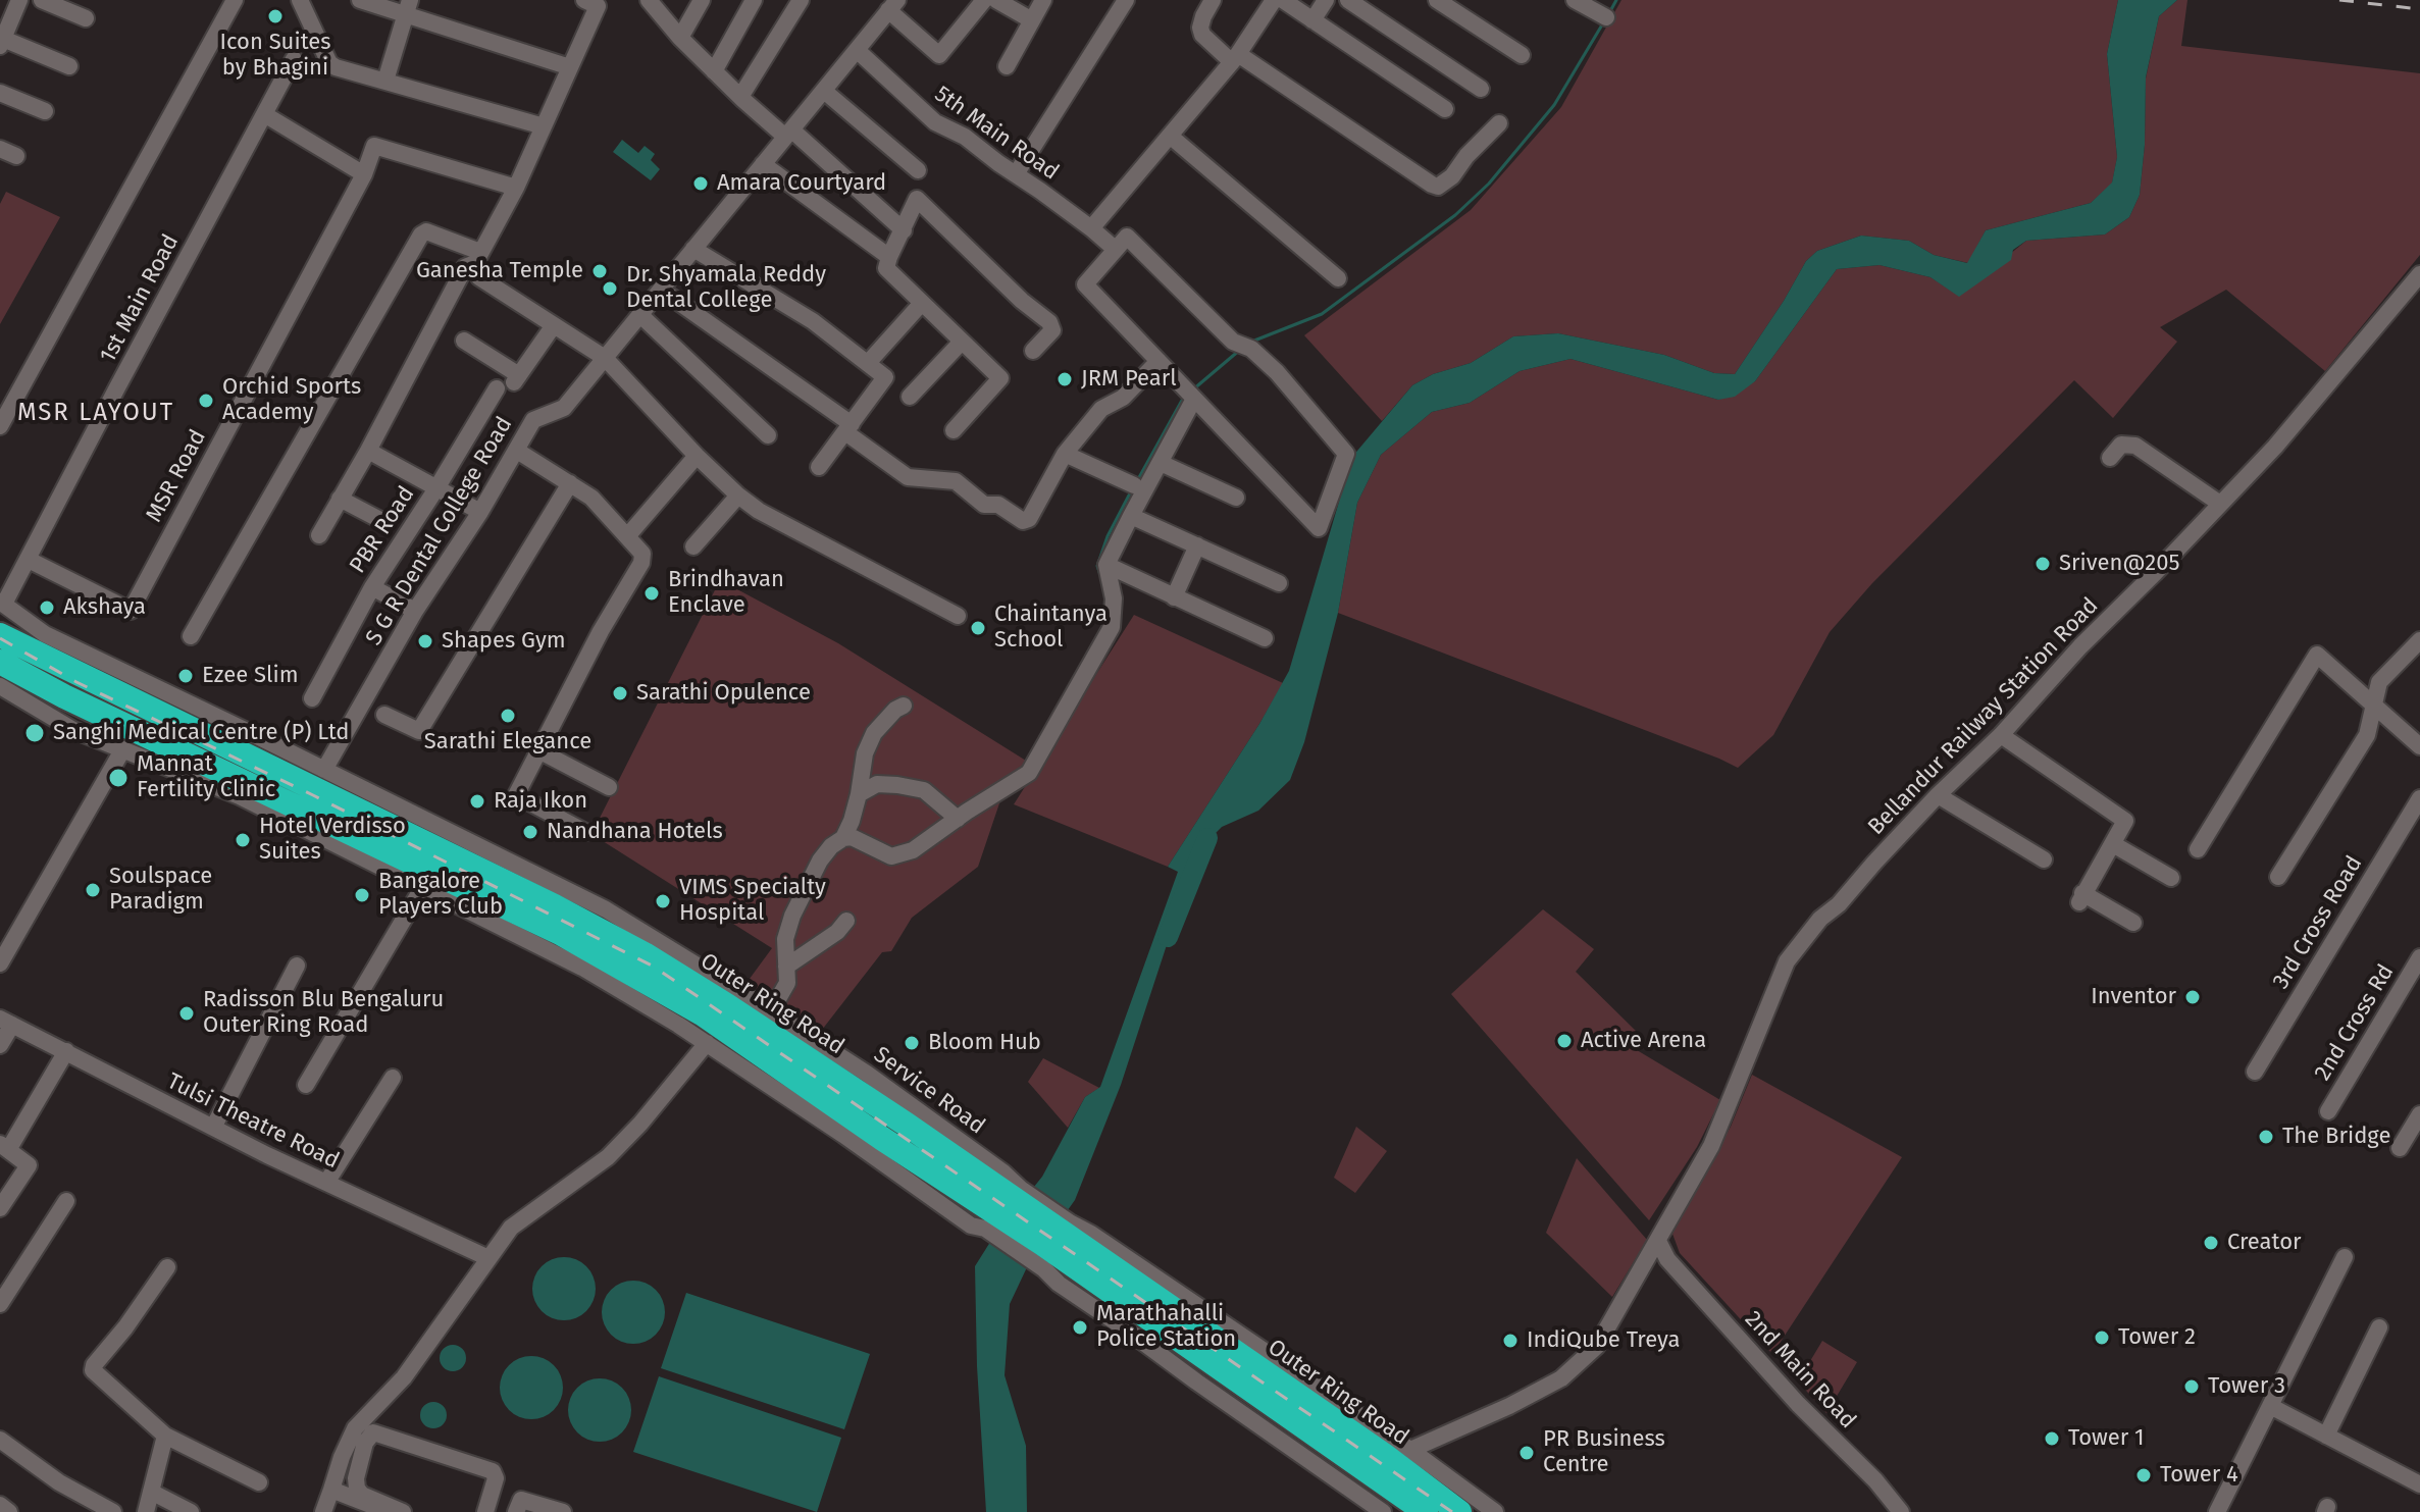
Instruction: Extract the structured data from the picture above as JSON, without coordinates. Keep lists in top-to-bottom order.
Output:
{
  "streets": {
    "highway": ["Outer Ring Road"],
    "street": [
      "5th Main Road",
      "1st Main Road",
      "MSR Road",
      "PBR Road",
      "S G R Dental College Road",
      "Bellandur Railway Station Road",
      "3rd Cross Road",
      "2nd Cross Rd",
      "Service Road",
      "Tulsi Theatre Road",
      "2nd Main Road"
    ]
  },
  "crossings": [
    ["5th Main Road", "S G R Dental College Road"],
    ["1st Main Road", "MSR Road"],
    ["1st Main Road", "Service Road"],
    ["S G R Dental College Road", "Service Road"],
    ["Bellandur Railway Station Road", "2nd Main Road"],
    ["Outer Ring Road", "Service Road"]
  ],
  "districts": ["MSR LAYOUT"],
  "places": [
    "Icon Suites by Bhagini",
    "Amara Courtyard",
    "Ganesha Temple",
    "Dr. Shyamala Reddy Dental College",
    "JRM Pearl",
    "Orchid Sports Academy",
    "Sriven@205",
    "Brindhavan Enclave",
    "Akshaya",
    "Chaintanya School",
    "Shapes Gym",
    "Ezee Slim",
    "Sarathi Opulence",
    "Sarathi Elegance",
    "Sanghi Medical Centre (P) Ltd",
    "Mannat Fertility Clinic",
    "Raja Ikon",
    "Nandhana Hotels",
    "Hotel Verdisso Suites",
    "Soulspace Paradigm",
    "Bangalore Players Club",
    "VIMS Specialty Hospital",
    "Inventor",
    "Radisson Blu Bengaluru Outer Ring Road",
    "Active Arena",
    "Bloom Hub",
    "The Bridge",
    "Creator",
    "Marathahalli Police Station",
    "Tower 2",
    "IndiQube Treya",
    "Tower 3",
    "Tower 1",
    "PR Business Centre",
    "Tower 4"
  ]
}
